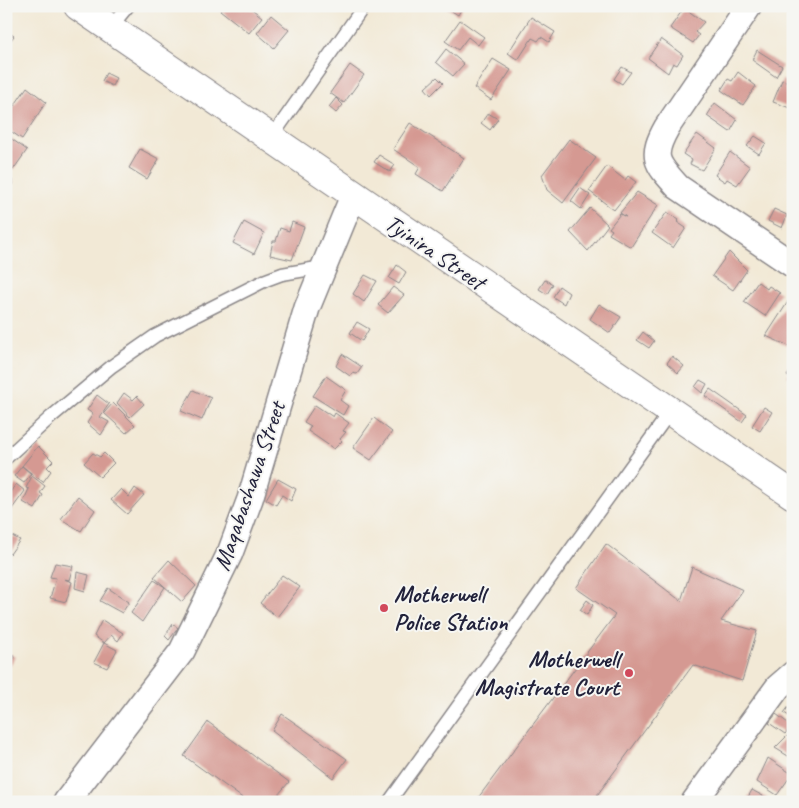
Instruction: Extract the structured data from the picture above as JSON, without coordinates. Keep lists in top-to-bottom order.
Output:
{
  "streets": {
    "street": ["Tyinira Street", "Maqabashawa Street"]
  },
  "crossings": [
    ["Tyinira Street", "Maqabashawa Street"]
  ],
  "places": ["Motherwell Police Station", "Motherwell Magistrate Court"]
}
